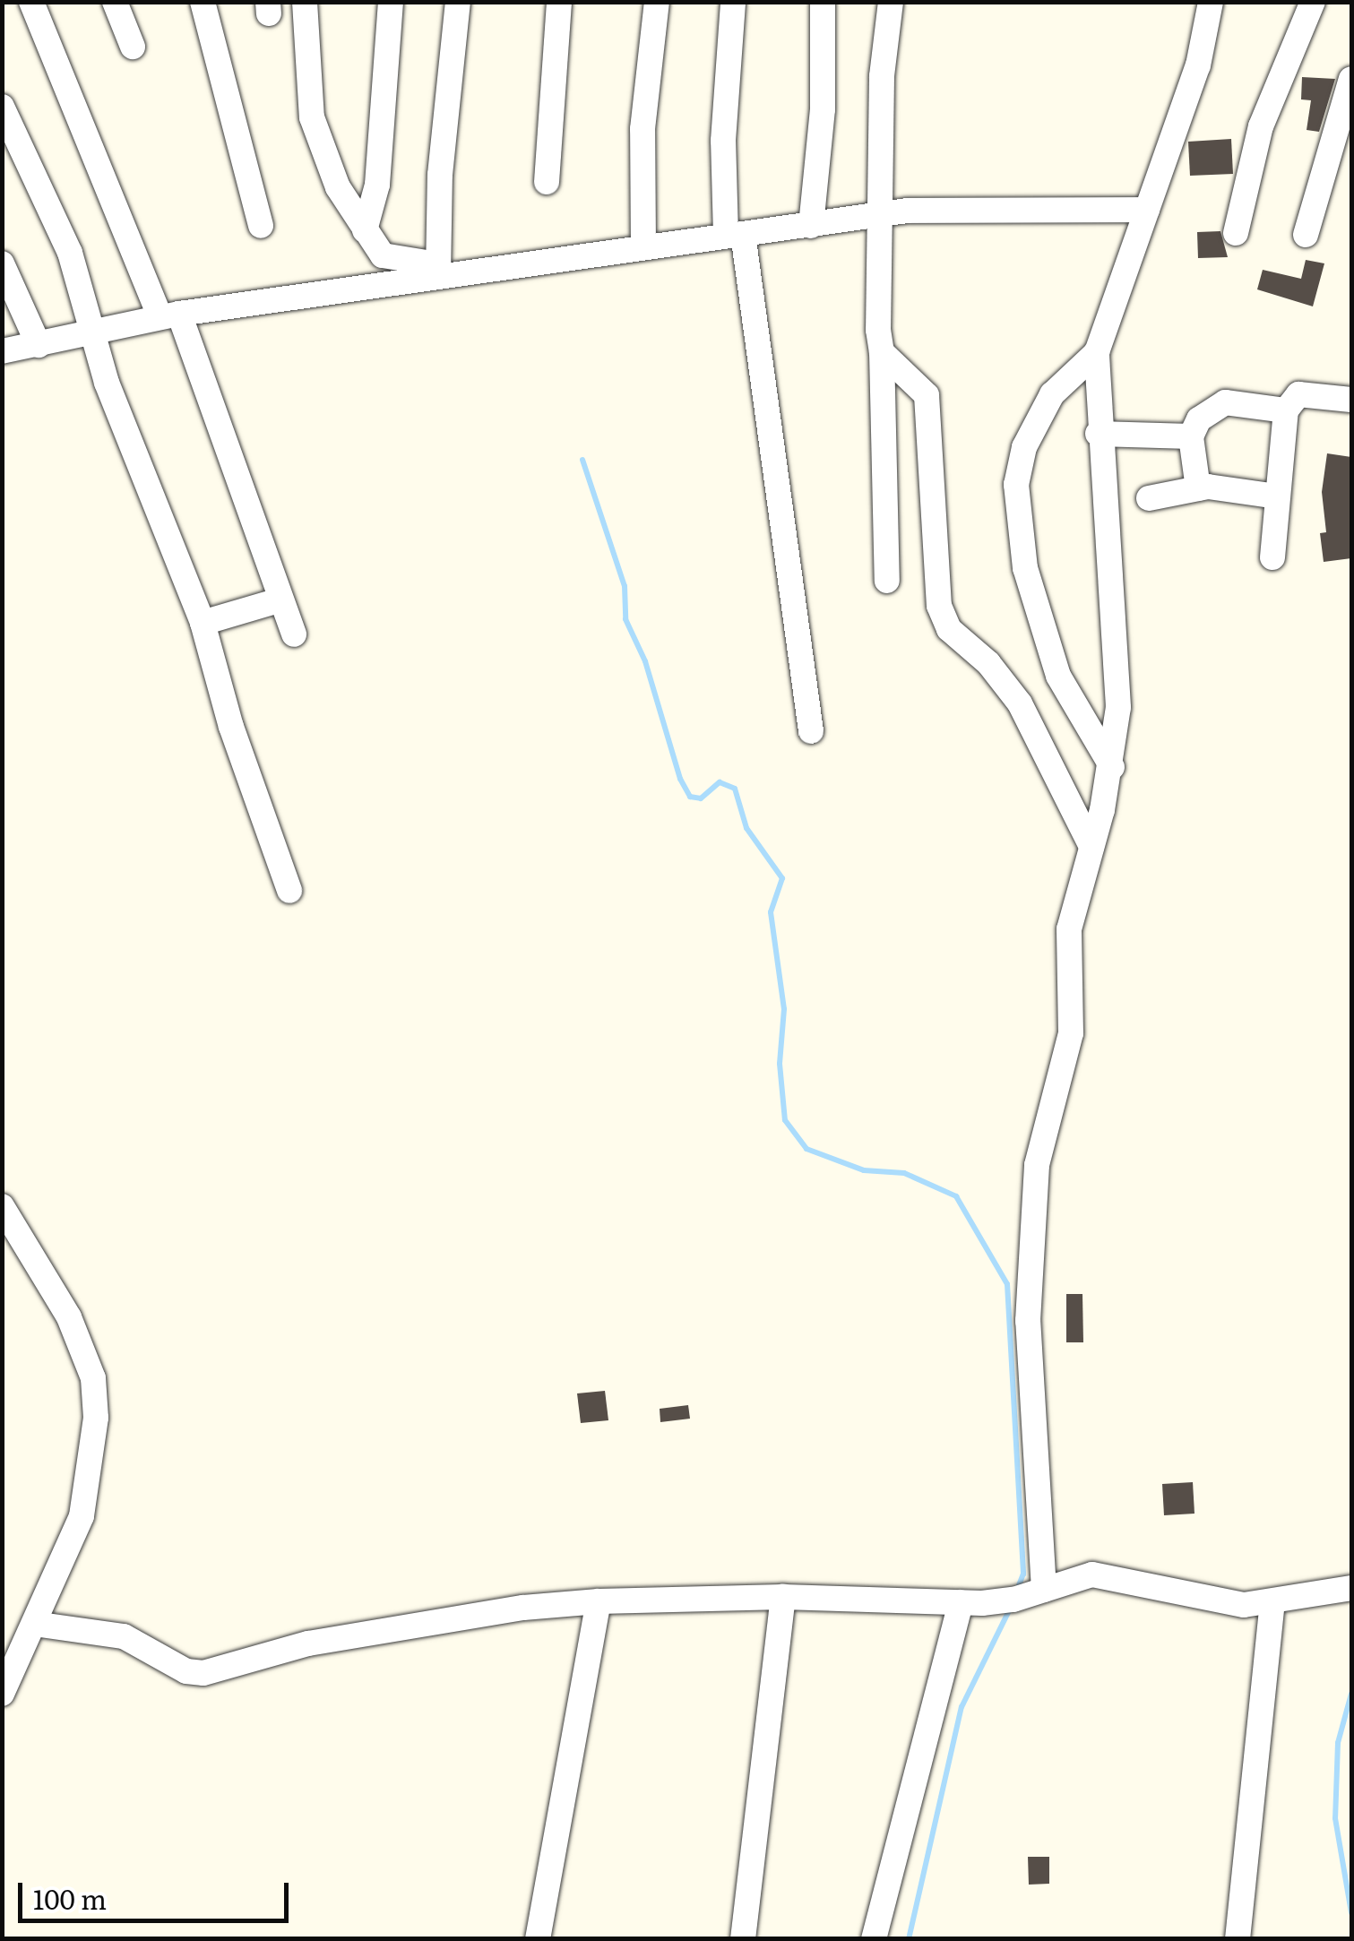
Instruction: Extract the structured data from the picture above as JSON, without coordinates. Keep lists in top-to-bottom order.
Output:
{
  "scale_bar": "100 m"
}
